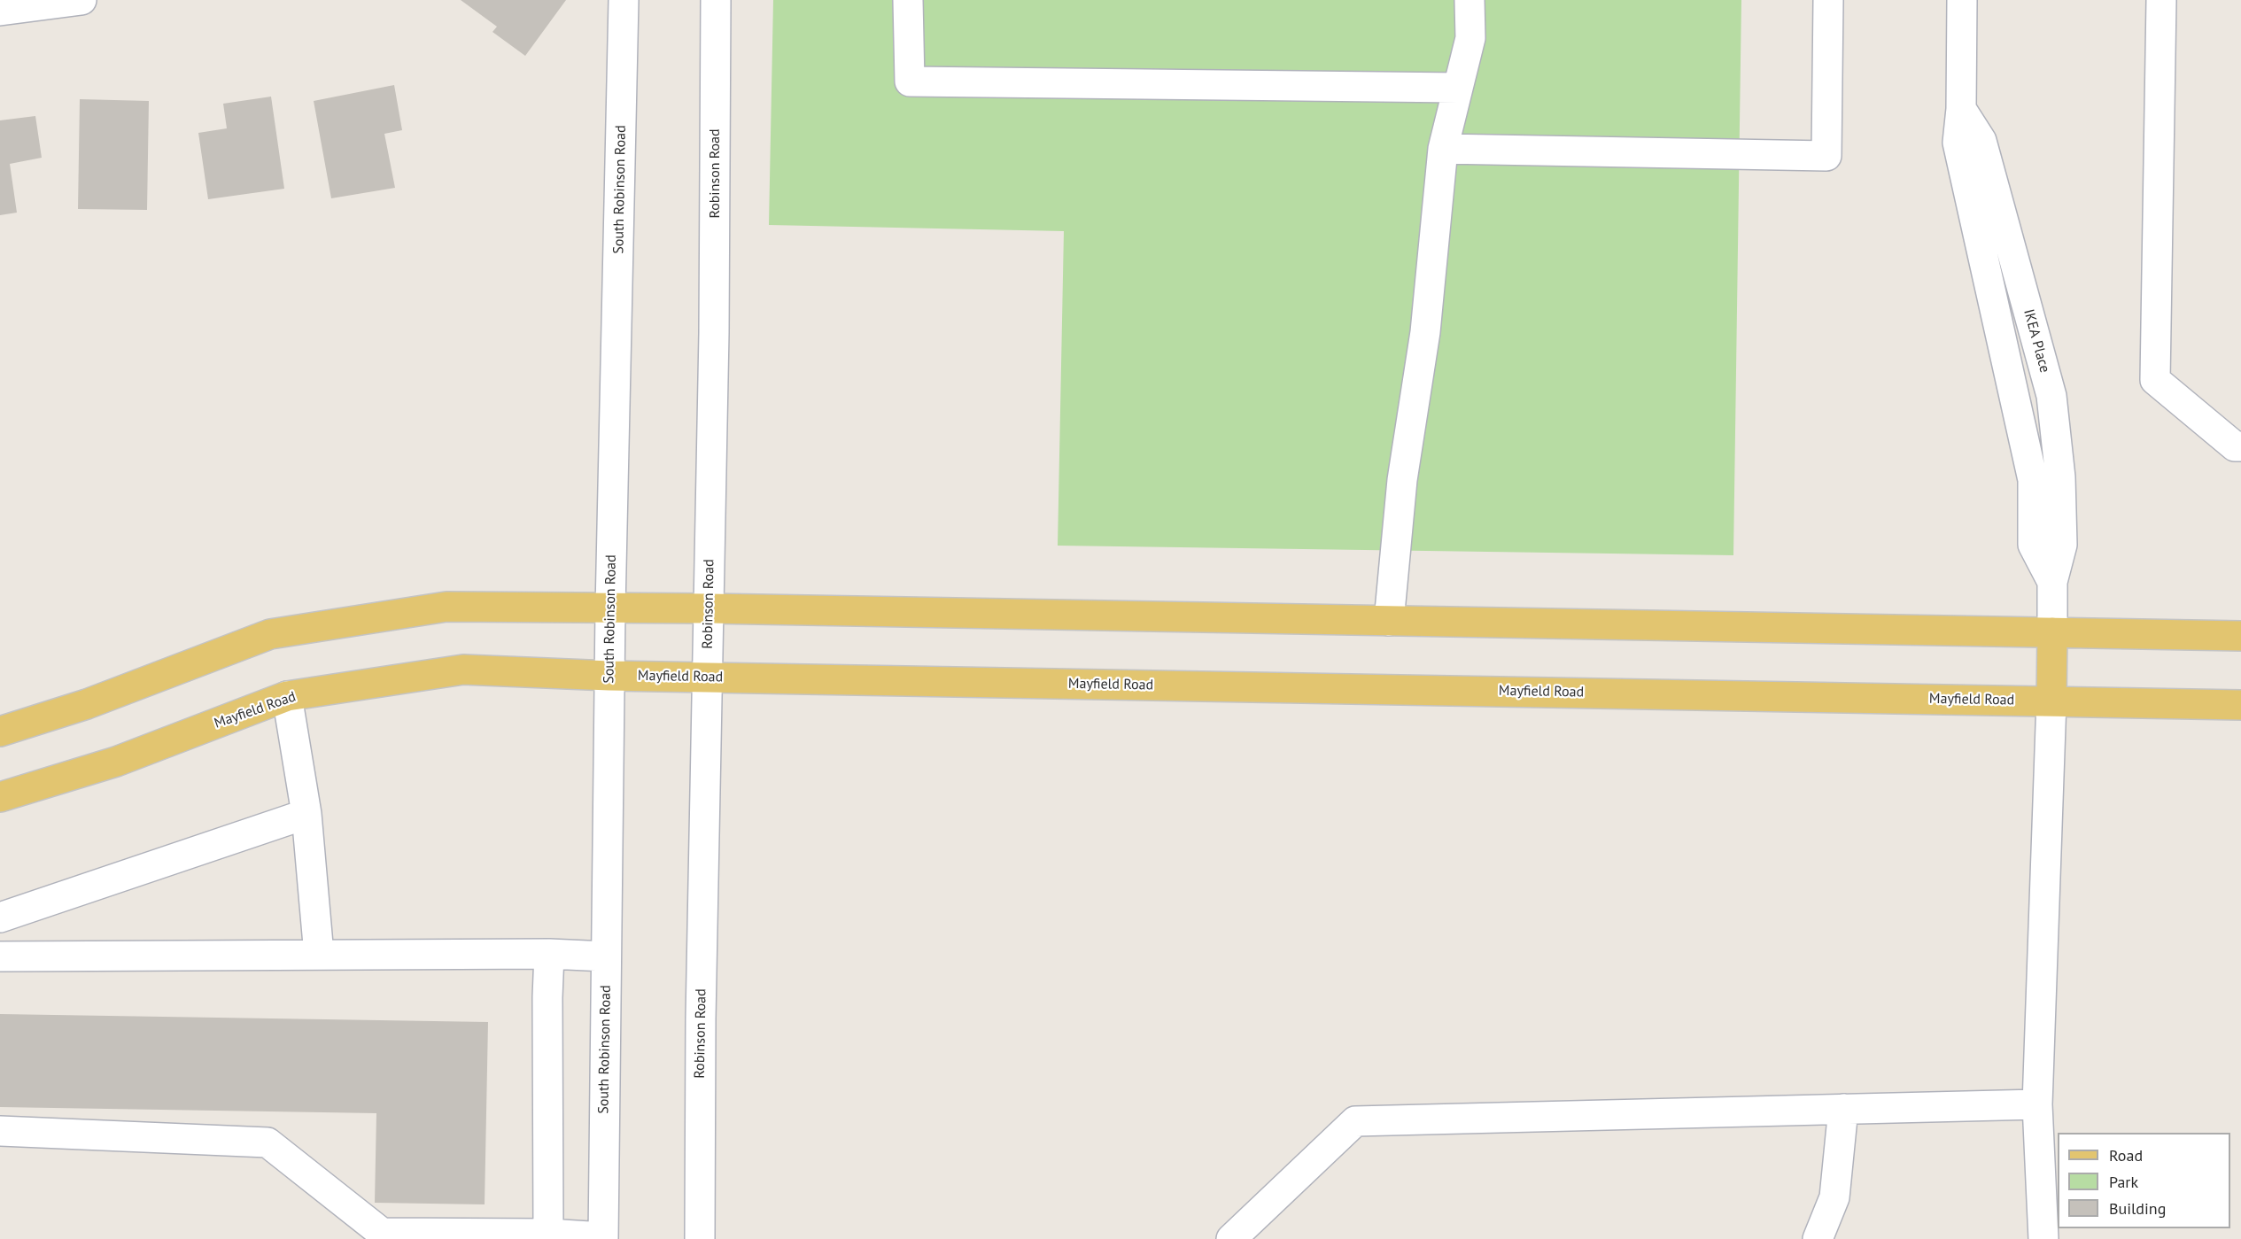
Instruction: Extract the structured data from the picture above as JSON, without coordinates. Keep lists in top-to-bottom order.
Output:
{
  "streets": {
    "main road": ["Mayfield Road"],
    "street": ["Robinson Road", "South Robinson Road", "IKEA Place"]
  },
  "crossings": [
    ["Robinson Road", "Mayfield Road"],
    ["South Robinson Road", "Mayfield Road"]
  ],
  "legend": ["Road", "Park", "Building"]
}
